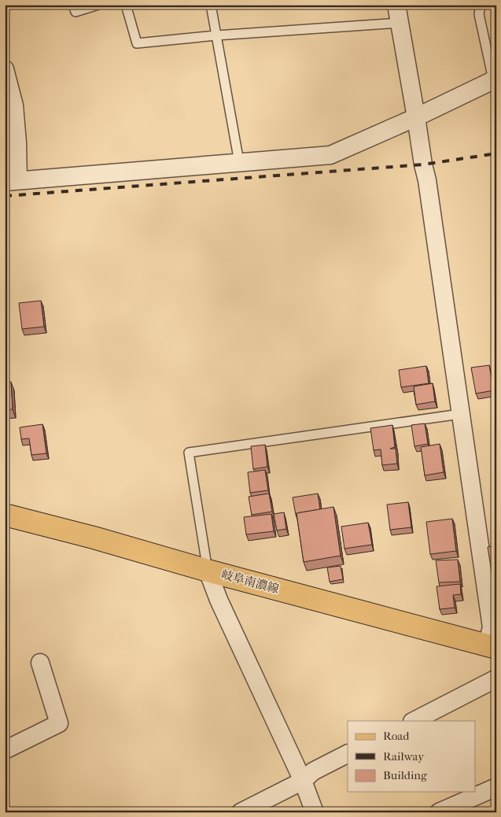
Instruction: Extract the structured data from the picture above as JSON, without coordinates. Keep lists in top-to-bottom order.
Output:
{
  "streets": {
    "main road": ["岐阜南濃線"]
  },
  "legend": ["Road", "Railway", "Building"]
}
